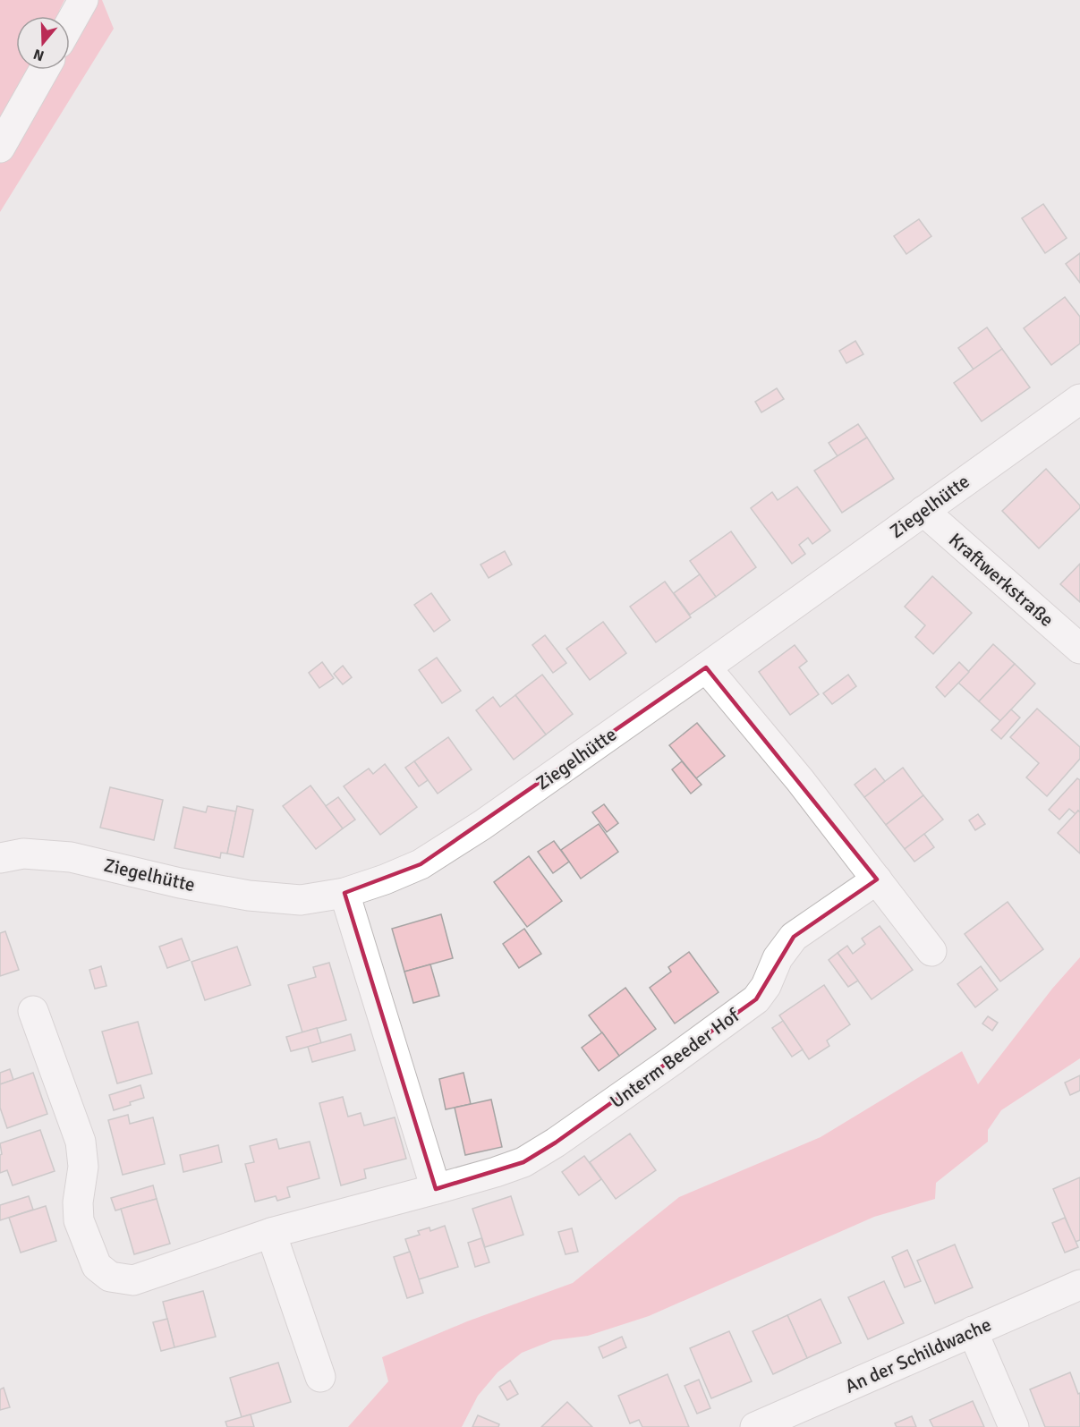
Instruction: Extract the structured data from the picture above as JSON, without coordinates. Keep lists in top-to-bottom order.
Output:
{
  "streets": {
    "street": [
      "Ziegelhütte",
      "Kraftwerkstraße",
      "Unterm Beeder Hof",
      "An der Schildwache"
    ]
  },
  "crossings": [
    ["Ziegelhütte", "Kraftwerkstraße"]
  ],
  "north": "bottom"
}
